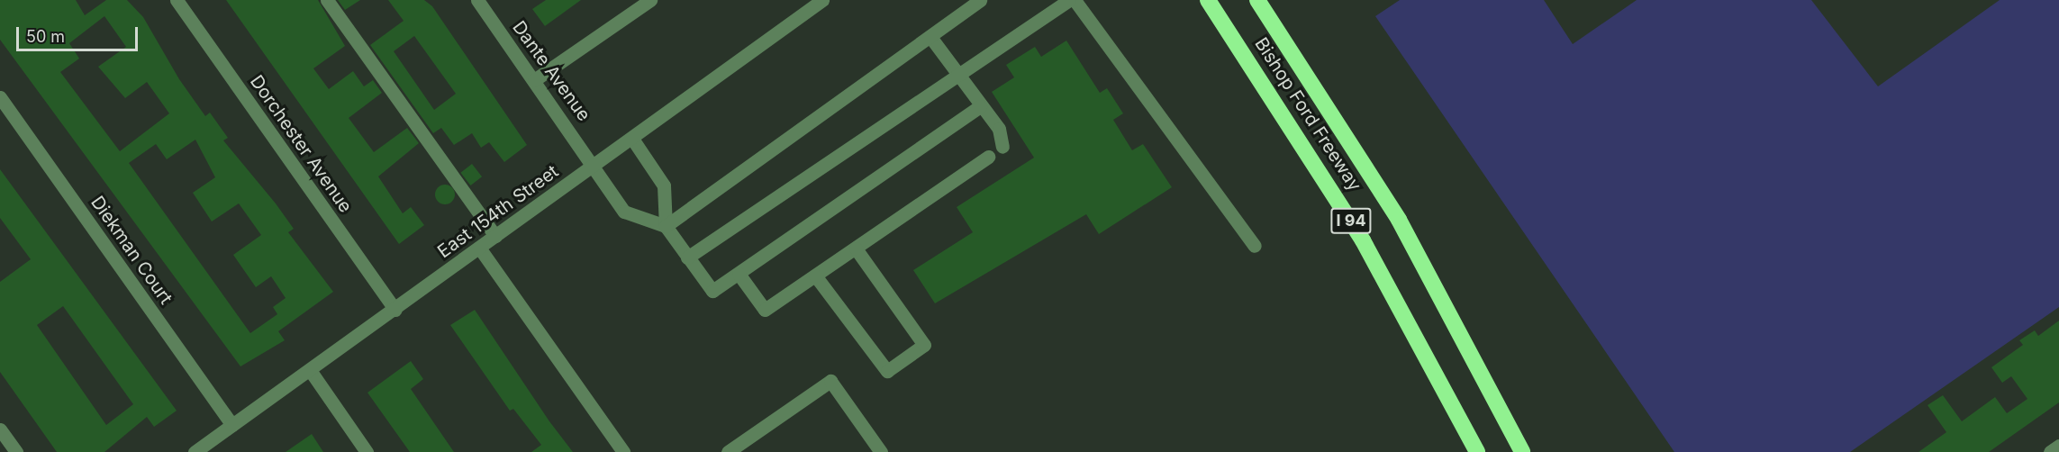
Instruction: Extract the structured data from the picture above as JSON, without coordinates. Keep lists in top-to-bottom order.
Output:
{
  "streets": {
    "highway": ["Bishop Ford Freeway", "I 94"],
    "street": [
      "Dante Avenue",
      "Dorchester Avenue",
      "East 154th Street",
      "Diekman Court"
    ]
  },
  "crossings": [
    ["Dante Avenue", "East 154th Street"],
    ["Dorchester Avenue", "East 154th Street"],
    ["East 154th Street", "Diekman Court"]
  ],
  "scale_bar": "50 m"
}
